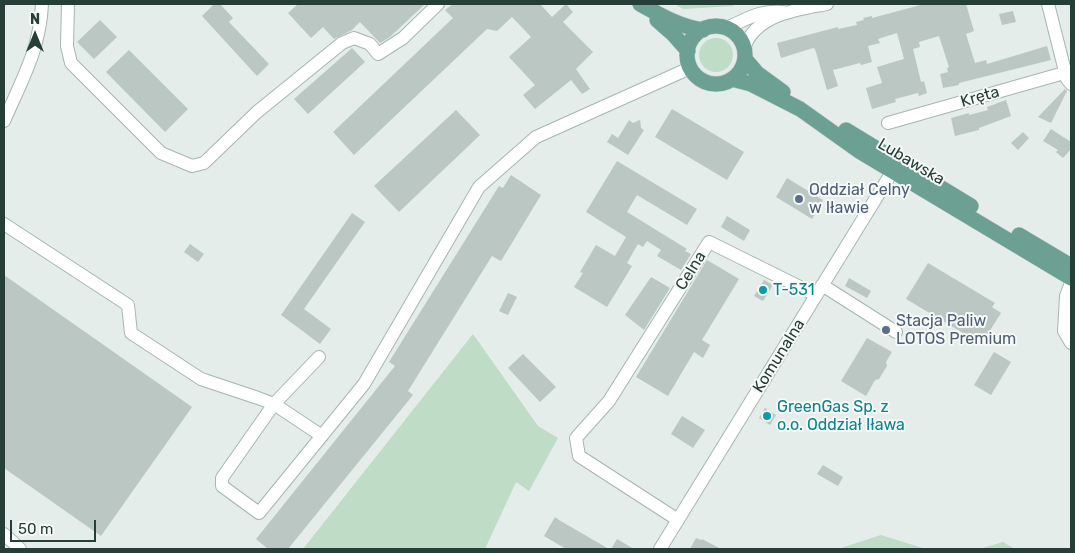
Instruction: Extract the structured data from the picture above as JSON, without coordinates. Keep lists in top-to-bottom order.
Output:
{
  "streets": {
    "main road": ["Lubawska"],
    "street": ["Kręta", "Celna", "Komunalna"]
  },
  "crossings": [
    ["Lubawska", "Komunalna"],
    ["Celna", "Komunalna"]
  ],
  "places": [
    "Oddział Celny w Iławie",
    "T-531",
    "Stacja Paliw LOTOS Premium",
    "GreenGas Sp. z o.o. Oddział Iława"
  ],
  "scale_bar": "50 m",
  "north": "top"
}
